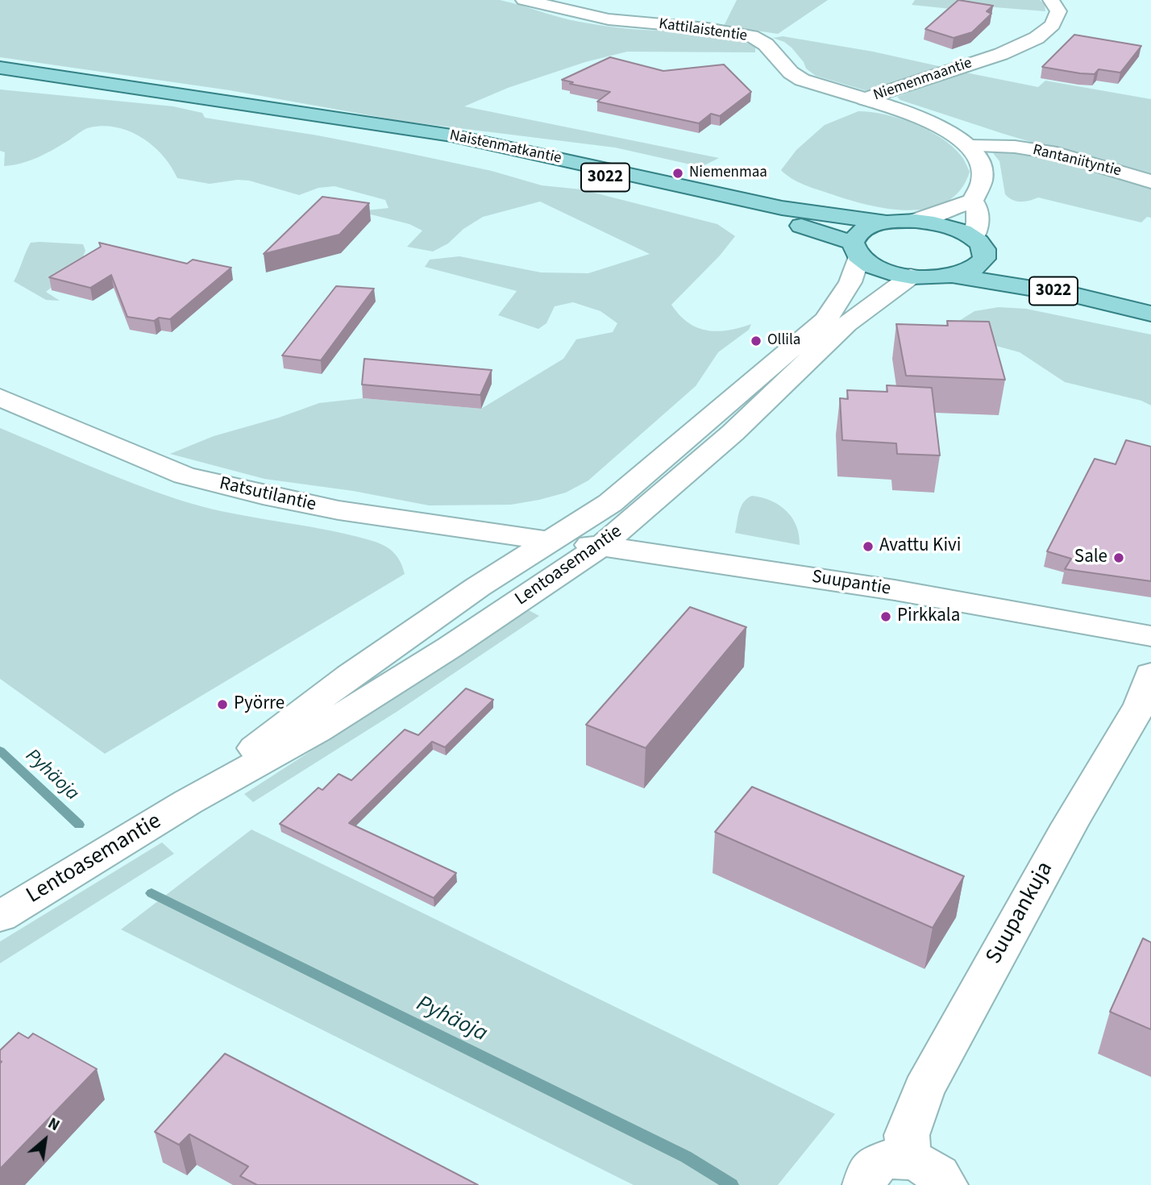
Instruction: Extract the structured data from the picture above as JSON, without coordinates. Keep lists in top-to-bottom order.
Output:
{
  "streets": {
    "main road": ["Naistenmatkantie", "3022"],
    "street": [
      "Kattilaistentie",
      "Niemenmaantie",
      "Rantaniityntie",
      "Ratsutilantie",
      "Lentoasemantie",
      "Suupantie",
      "Suupankuja"
    ]
  },
  "crossings": [
    ["Kattilaistentie", "Niemenmaantie"],
    ["Niemenmaantie", "Rantaniityntie"],
    ["Naistenmatkantie", "3022"],
    ["Naistenmatkantie", "Lentoasemantie"],
    ["3022", "Lentoasemantie"],
    ["Ratsutilantie", "Lentoasemantie"],
    ["Ratsutilantie", "Suupantie"],
    ["Lentoasemantie", "Suupantie"]
  ],
  "water": ["Pyhäoja"],
  "places": [
    "Niemenmaa",
    "Ollila",
    "Avattu Kivi",
    "Sale",
    "Pirkkala",
    "Pyörre"
  ],
  "north": "top right"
}
